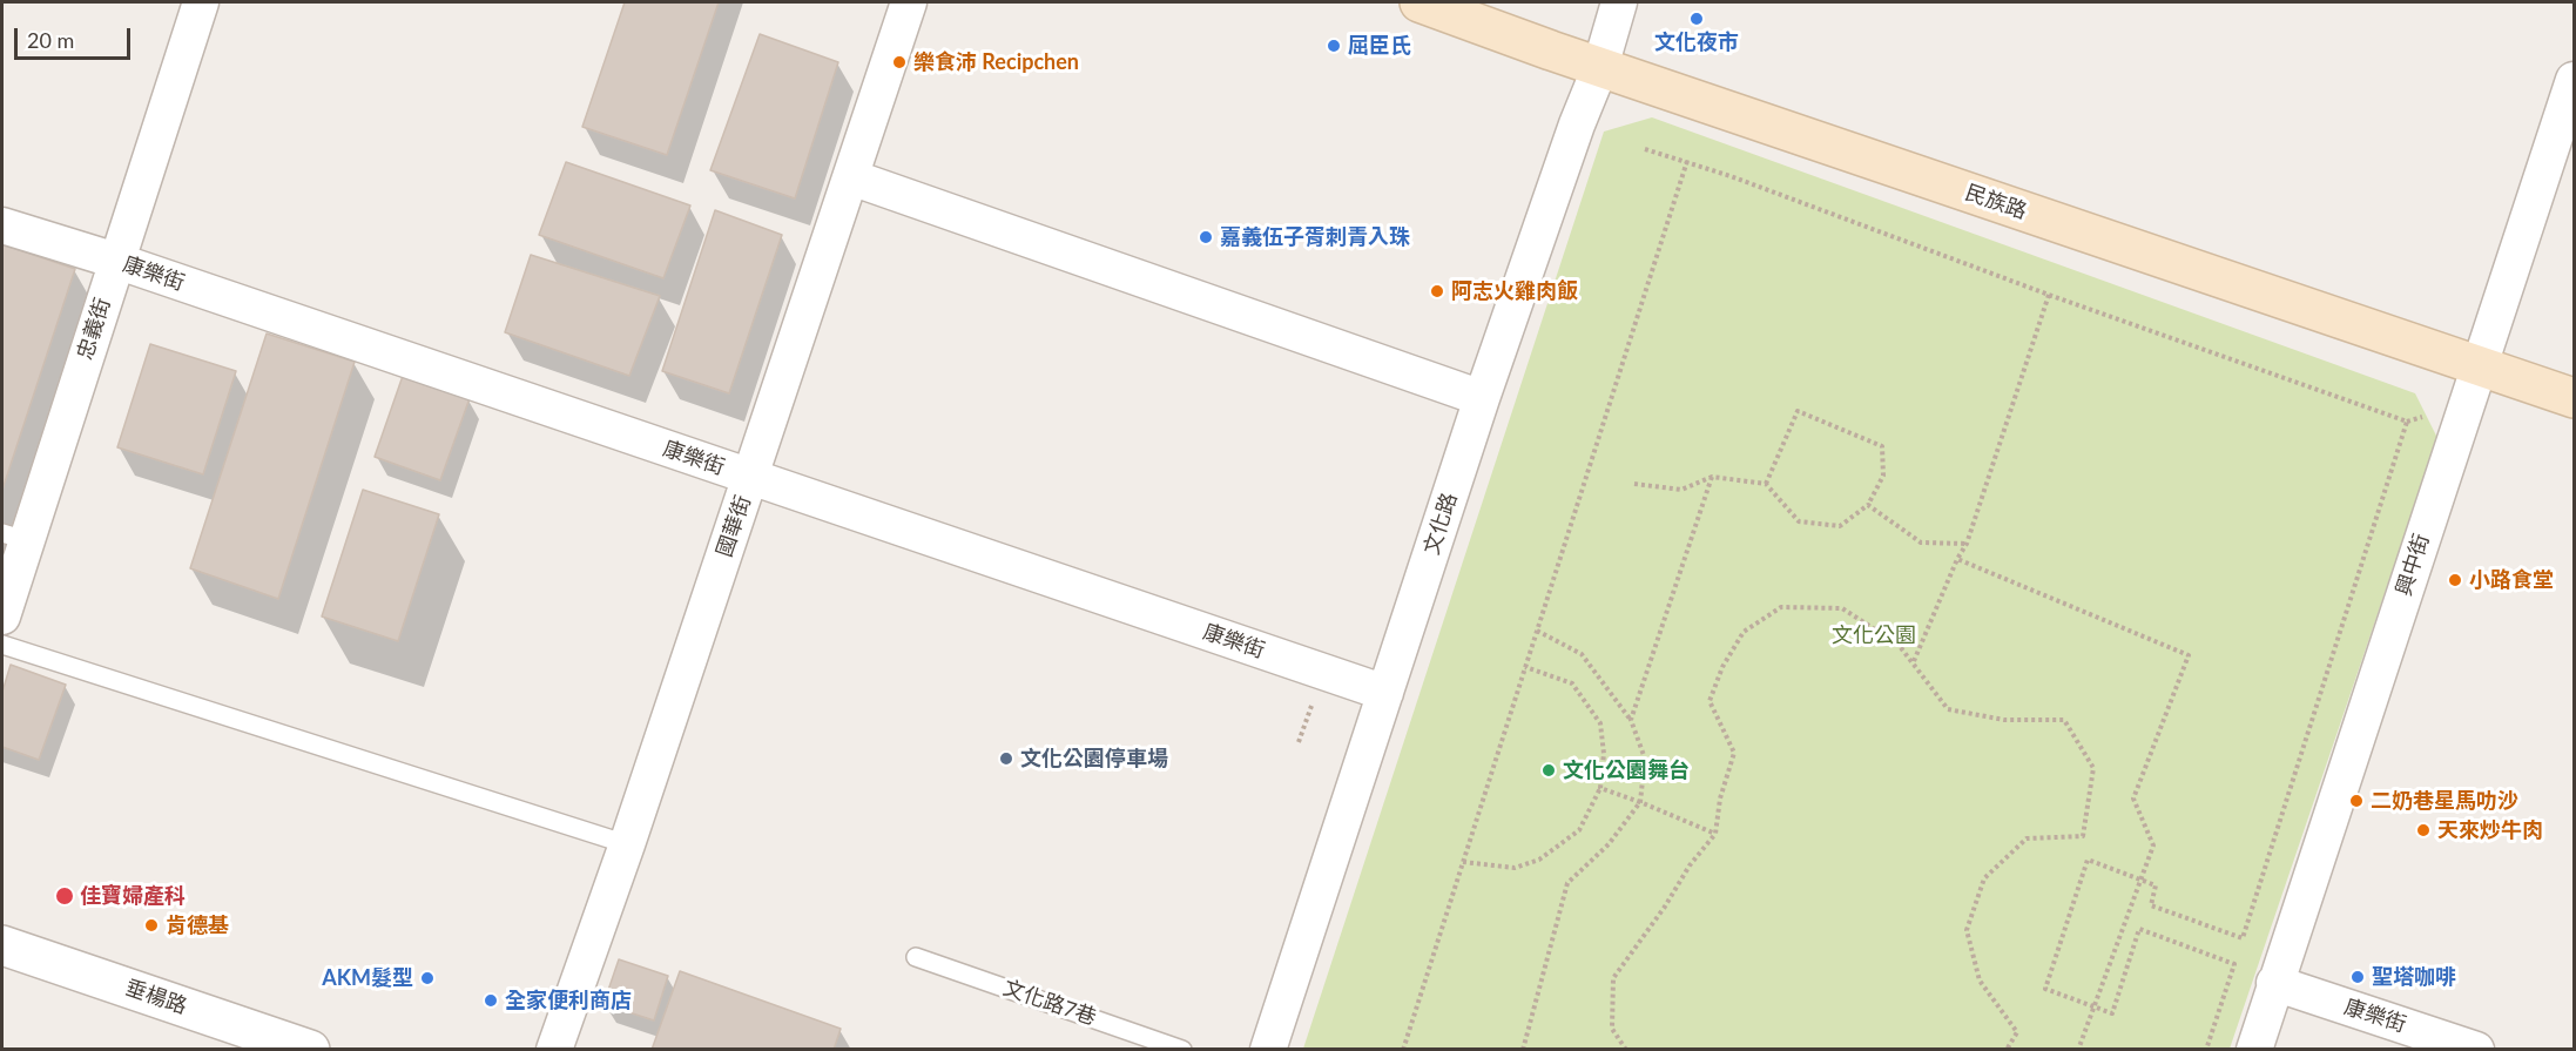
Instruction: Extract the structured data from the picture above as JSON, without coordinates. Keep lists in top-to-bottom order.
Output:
{
  "streets": {
    "main road": ["民族路"],
    "street": [
      "康樂街",
      "忠義街",
      "文化路",
      "國華街",
      "興中街",
      "垂楊路"
    ],
    "lane": ["文化路7巷"]
  },
  "crossings": [
    ["民族路", "文化路"],
    ["民族路", "興中街"],
    ["康樂街", "忠義街"],
    ["康樂街", "文化路"],
    ["康樂街", "國華街"],
    ["康樂街", "興中街"]
  ],
  "parks": ["文化公園"],
  "places": [
    "文化夜市",
    "屈臣氏",
    "樂食沛 Recipchen",
    "嘉義伍子胥刺青入珠",
    "阿志火雞肉飯",
    "小路食堂",
    "文化公園停車場",
    "文化公園舞台",
    "二奶巷星馬叻沙",
    "天來炒牛肉",
    "佳寶婦產科",
    "肯德基",
    "聖塔咖啡",
    "AKM髮型",
    "全家便利商店"
  ],
  "scale_bar": "20 m"
}
